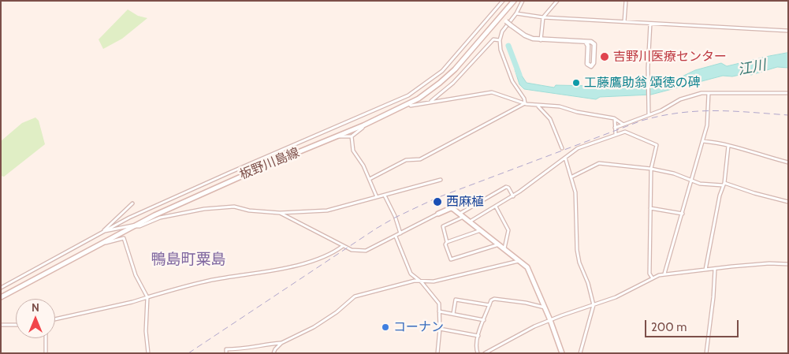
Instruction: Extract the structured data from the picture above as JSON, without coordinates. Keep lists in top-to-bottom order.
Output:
{
  "streets": {
    "main road": ["板野川島線"]
  },
  "districts": ["鴨島町粟島"],
  "water": ["江川"],
  "places": [
    "吉野川医療センター",
    "工藤鷹助翁 頌徳の碑",
    "西麻植",
    "コーナン"
  ],
  "scale_bar": "200 m",
  "north": "top"
}
